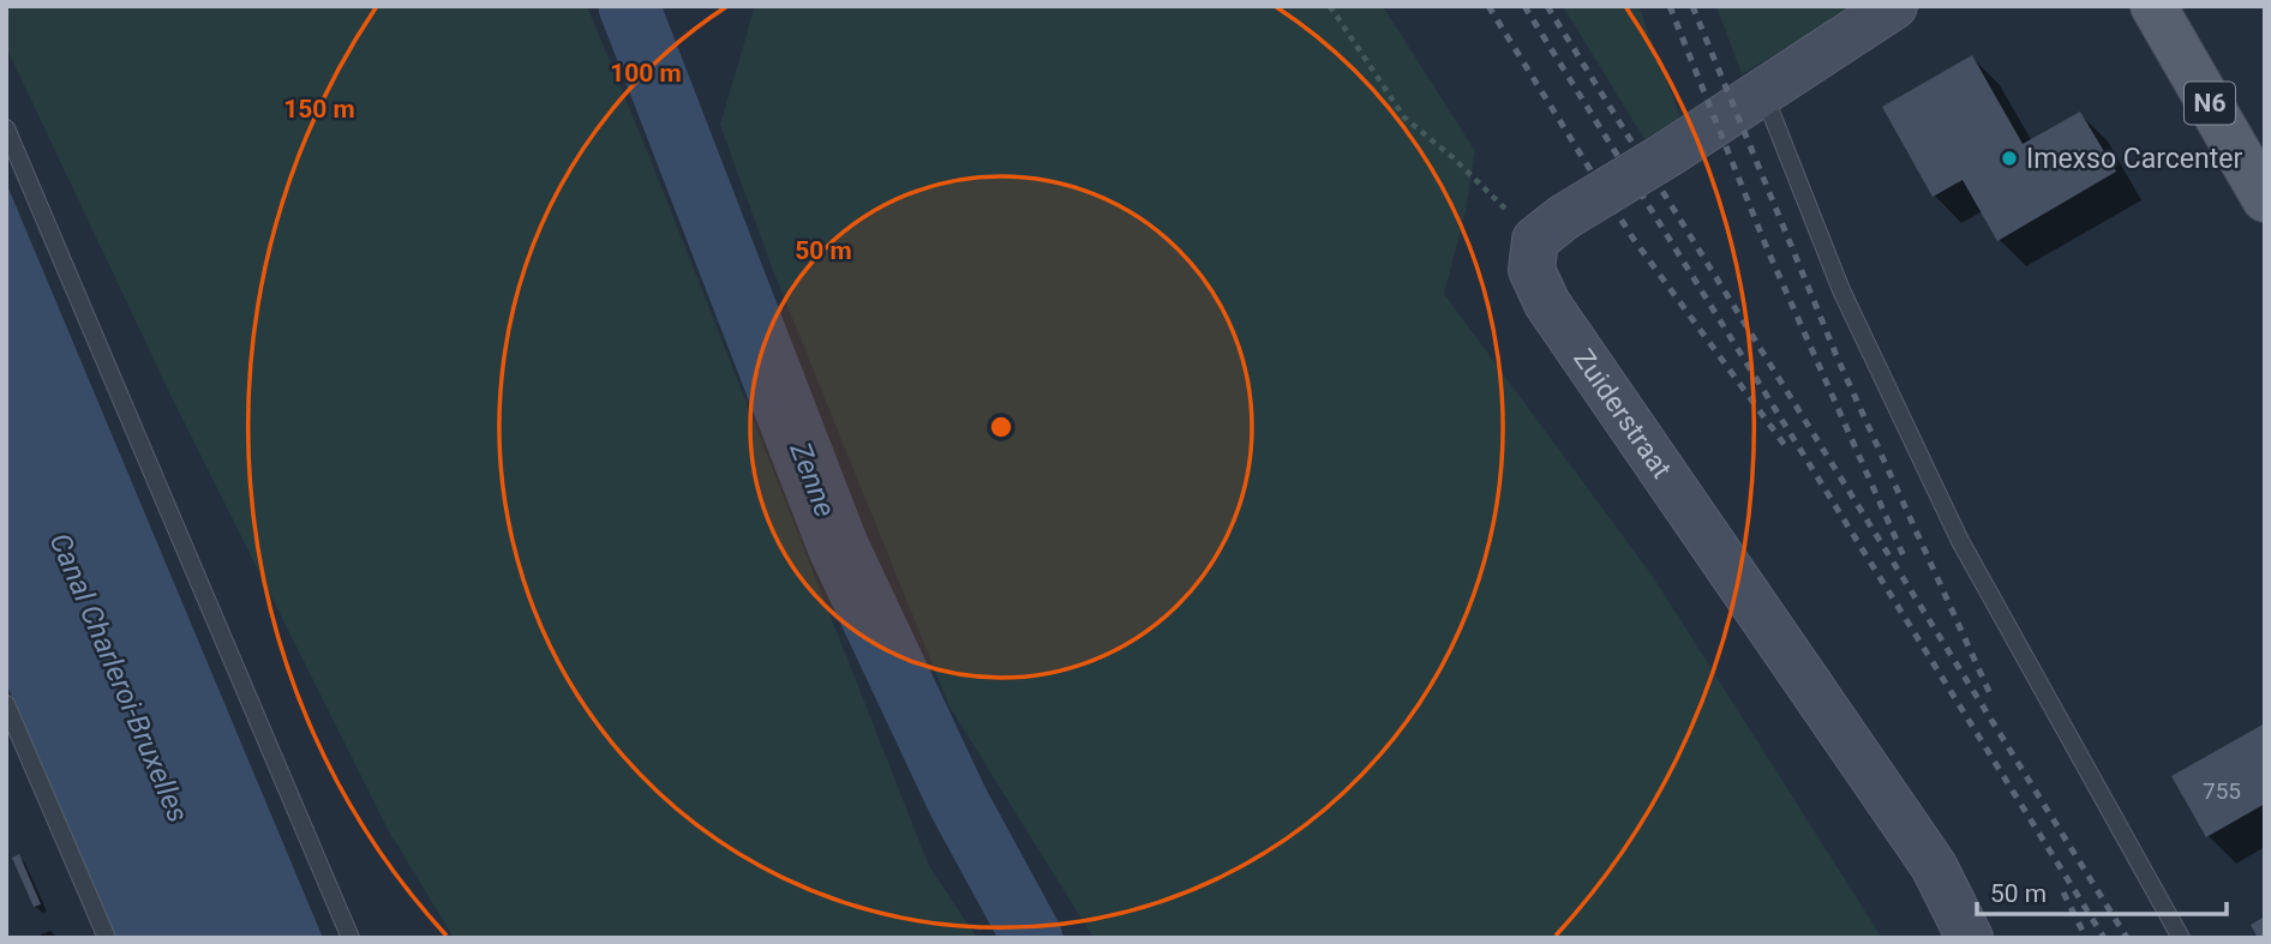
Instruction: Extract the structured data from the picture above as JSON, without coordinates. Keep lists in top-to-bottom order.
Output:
{
  "streets": {
    "main road": ["N6"],
    "street": ["Zuiderstraat"]
  },
  "water": ["Zenne", "Canal Charleroi-Bruxelles"],
  "places": ["Imexso Carcenter"],
  "house_numbers": ["755"],
  "scale_bar": "50 m",
  "rings": ["100 m", "150 m", "50 m"]
}
